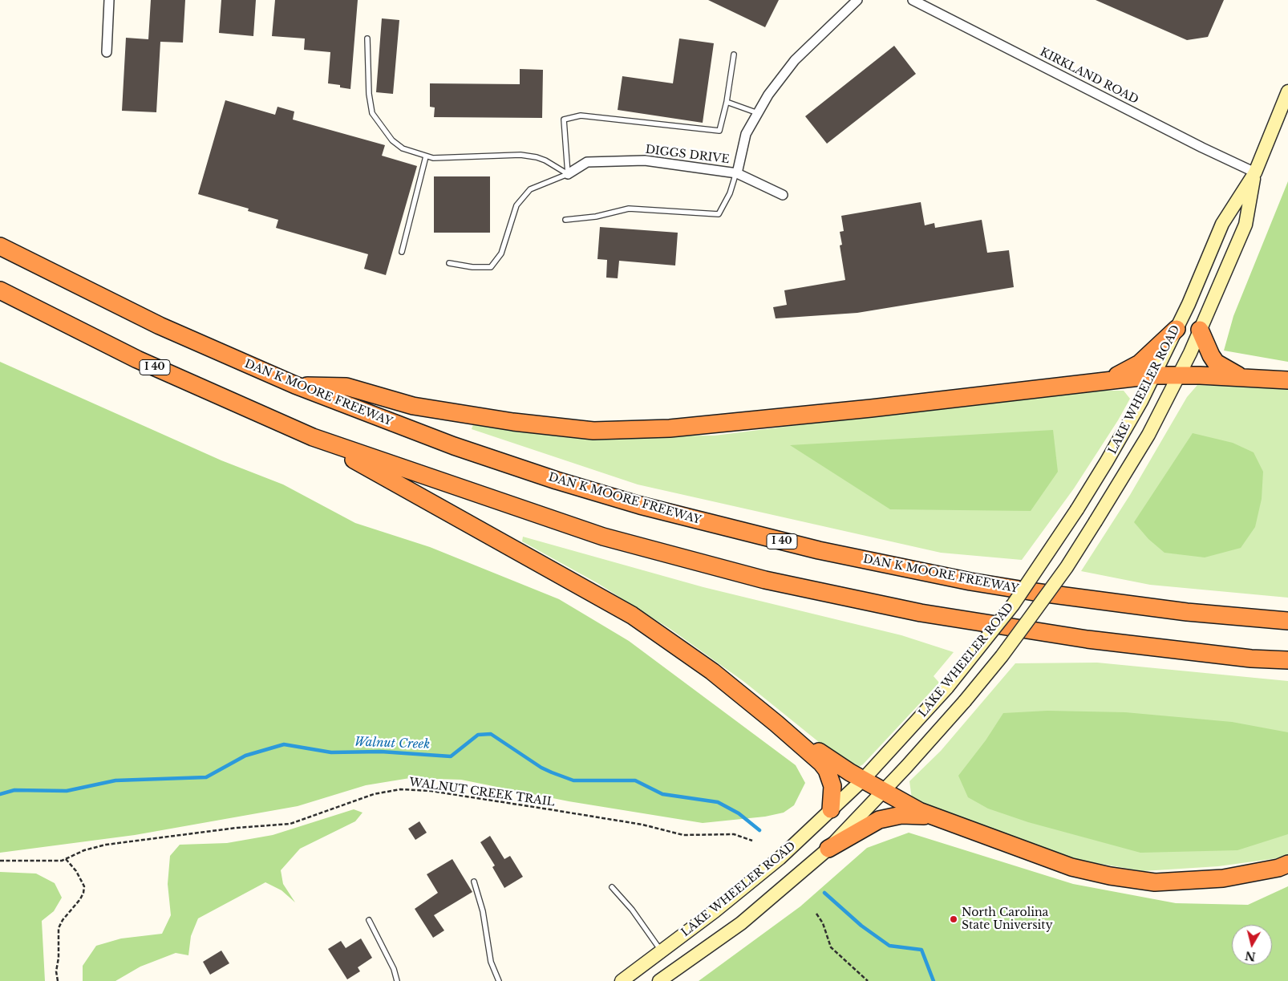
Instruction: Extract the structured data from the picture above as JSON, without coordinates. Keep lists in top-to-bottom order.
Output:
{
  "streets": {
    "highway": ["I 40", "DAN K MOORE FREEWAY"],
    "main road": ["LAKE WHEELER ROAD"],
    "street": ["KIRKLAND ROAD", "DIGGS DRIVE"],
    "path": ["WALNUT CREEK TRAIL"]
  },
  "crossings": [
    ["KIRKLAND ROAD", "LAKE WHEELER ROAD"]
  ],
  "water": ["Walnut Creek"],
  "places": ["North Carolina State University"],
  "north": "bottom"
}
